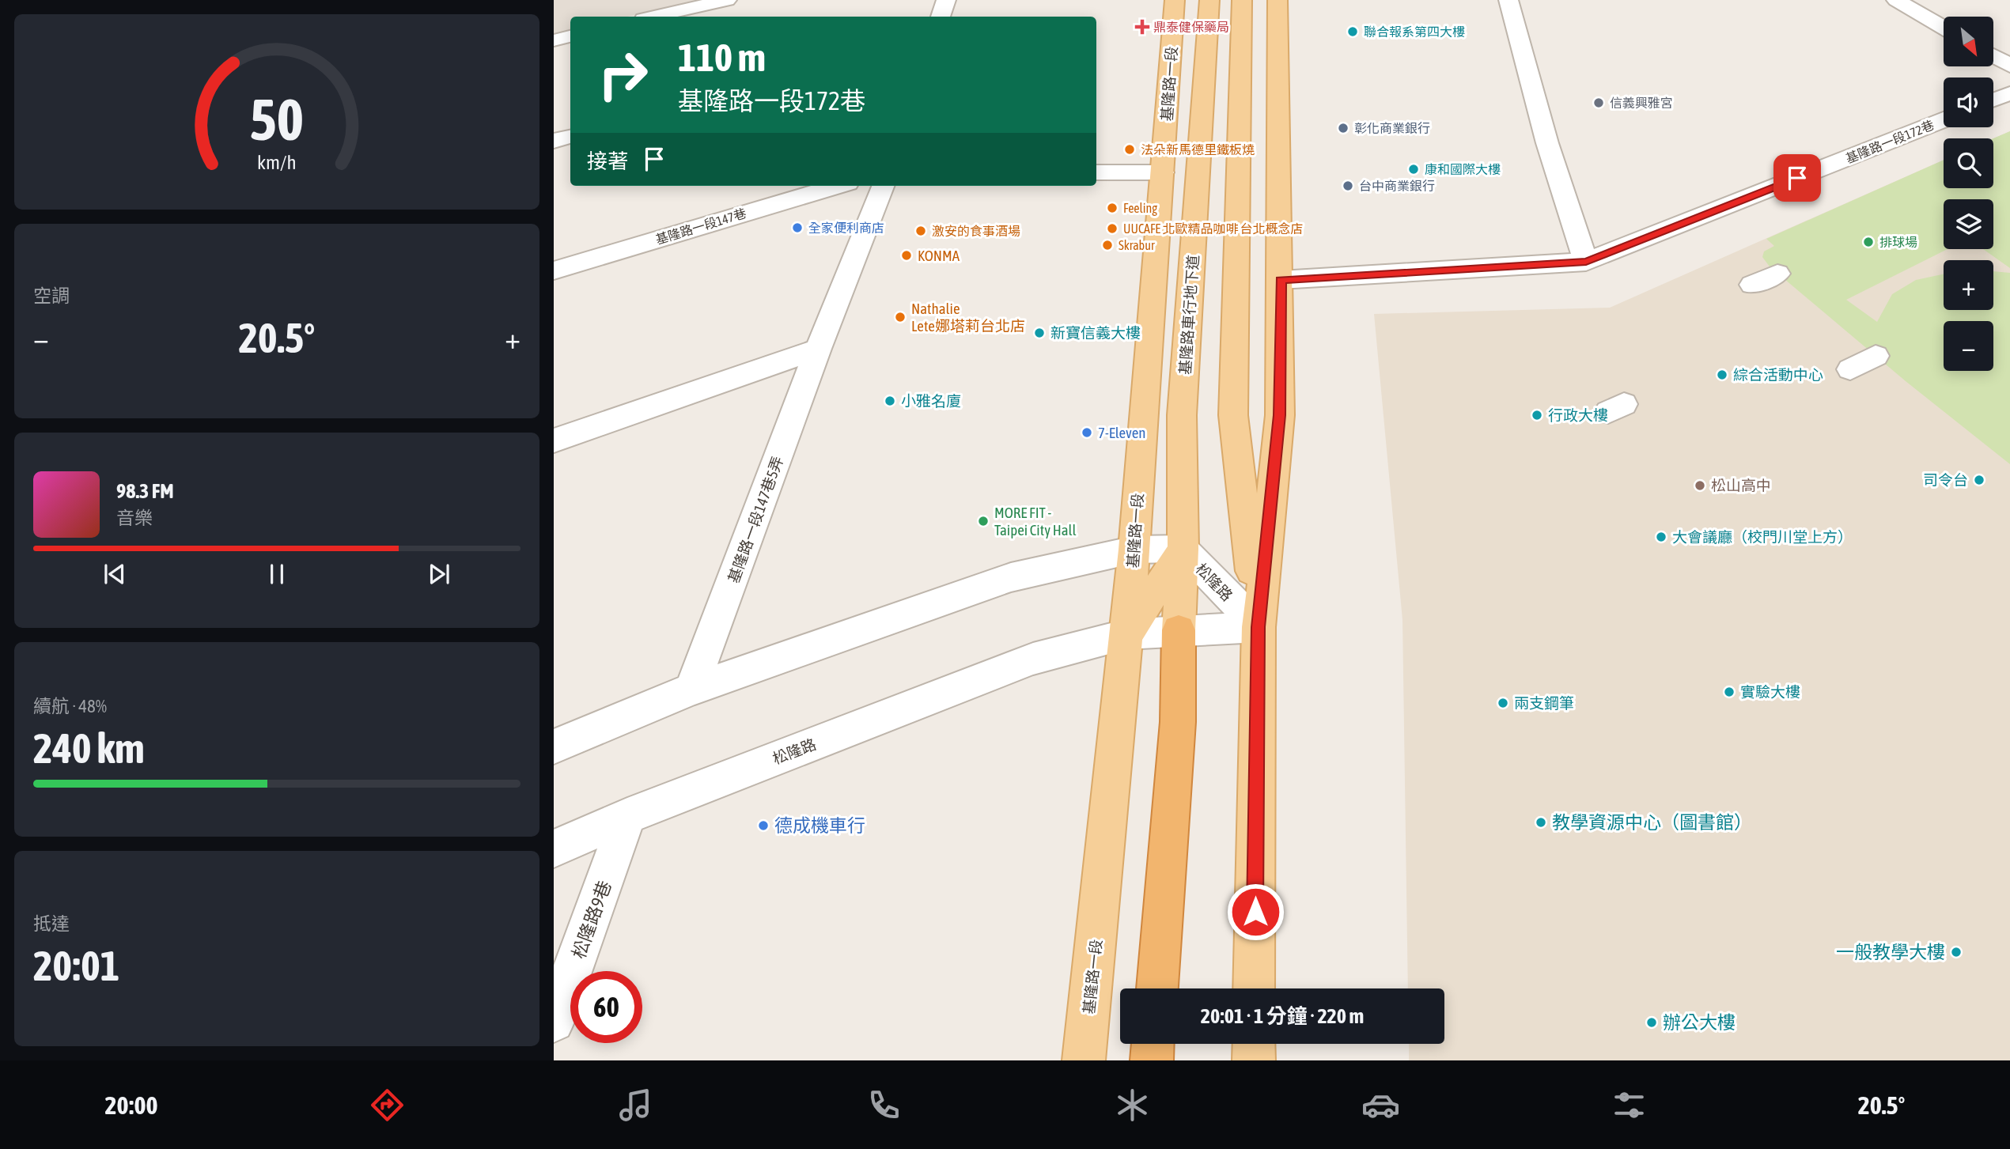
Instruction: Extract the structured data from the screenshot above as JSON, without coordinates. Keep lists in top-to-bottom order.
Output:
{
  "streets": {
    "main road": ["基隆路一段", "基隆路車行地下道"],
    "street": [
      "基隆路一段172巷",
      "基隆路一段147巷",
      "基隆路一段147巷5弄",
      "松隆路",
      "松隆路9巷"
    ]
  },
  "crossings": [
    ["基隆路一段", "松隆路"],
    ["基隆路車行地下道", "松隆路"],
    ["松隆路", "松隆路9巷"]
  ],
  "places": {
    "health": ["鼎泰健保藥局"],
    "other": [
      "聯合報系第四大樓",
      "信義興雅宮",
      "彰化商業銀行",
      "法朵新馬德里鐵板燒",
      "康和國際大樓",
      "台中商業銀行",
      "Feeling",
      "全家便利商店",
      "UUCAFE 北歐精品咖啡 台北概念店",
      "激安的食事酒場",
      "排球場",
      "Skrabur",
      "KONMA",
      "Nathalie Lete娜塔莉台北店",
      "新寶信義大樓",
      "綜合活動中心",
      "小雅名廈",
      "行政大樓",
      "7-Eleven",
      "司令台",
      "松山高中",
      "MORE FIT - Taipei City Hall",
      "大會議廳（校門川堂上方）",
      "實驗大樓",
      "兩支鋼筆",
      "教學資源中心（圖書館）",
      "德成機車行",
      "一般教學大樓",
      "辦公大樓"
    ]
  },
  "north": "bottom right",
  "page": {
    "map_buttons": ["+", "−"],
    "turn": ["110 m", "基隆路一段172巷"],
    "then": "接著",
    "tile": [
      "空調",
      ["續航 · 48%", "240 km"],
      ["抵達", "20:01"]
    ],
    "heat": ["−", "20.5°", "+"],
    "song": ["98.3 FM", "音樂"],
    "limit": "60",
    "trip": "20:01 · 1 分鐘 · 220 m",
    "tabs": ["20:00", "20.5°"],
    "gauge": ["50", "km/h"]
  }
}
